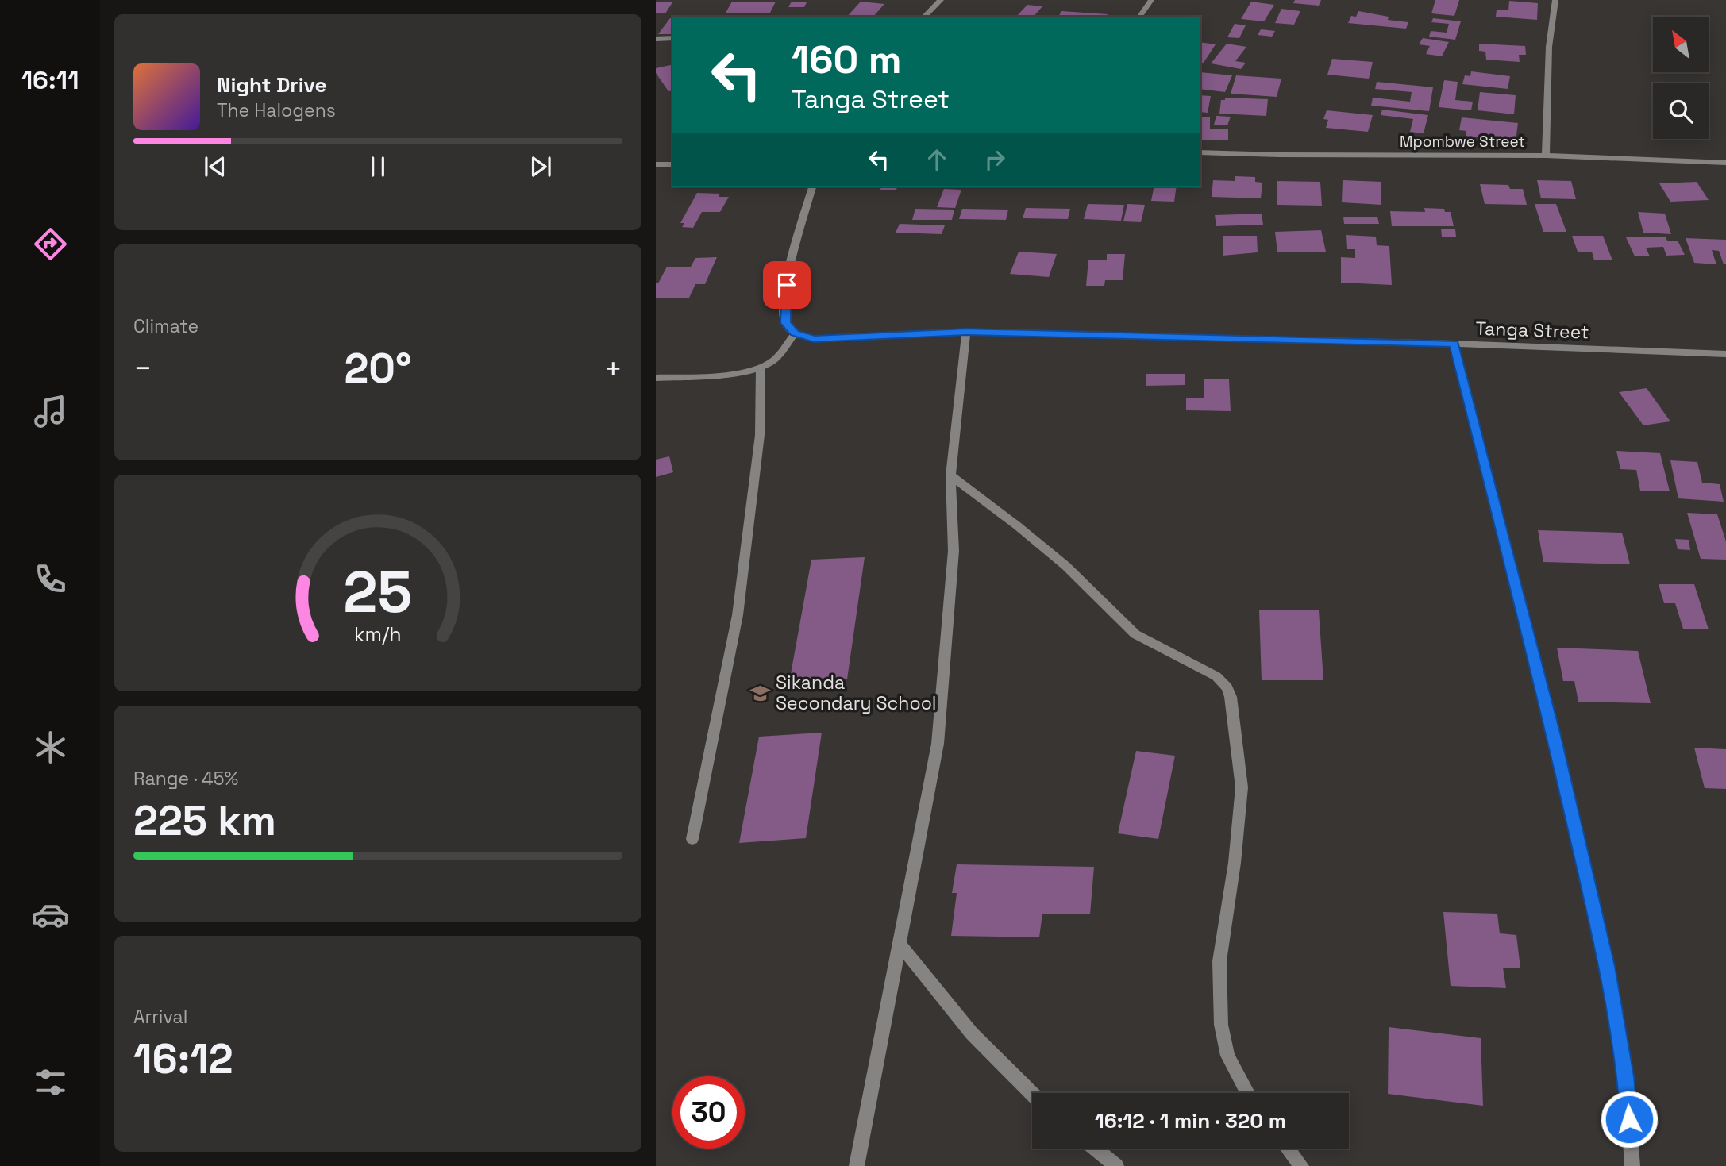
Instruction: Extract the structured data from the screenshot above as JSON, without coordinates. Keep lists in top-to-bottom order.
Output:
{
  "streets": {
    "street": ["Mpombwe Street", "Tanga Street"]
  },
  "places": {
    "school or university": ["Sikanda Secondary School"]
  },
  "north": "top left",
  "page": {
    "tabs": "16:11",
    "turn": ["160 m", "Tanga Street"],
    "song": ["Night Drive", "The Halogens"],
    "tile": [
      "Climate",
      ["Range · 45%", "225 km"],
      ["Arrival", "16:12"]
    ],
    "heat": ["−", "20°", "+"],
    "limit": "30",
    "trip": "16:12 · 1 min · 320 m",
    "gauge": ["25", "km/h"]
  }
}
